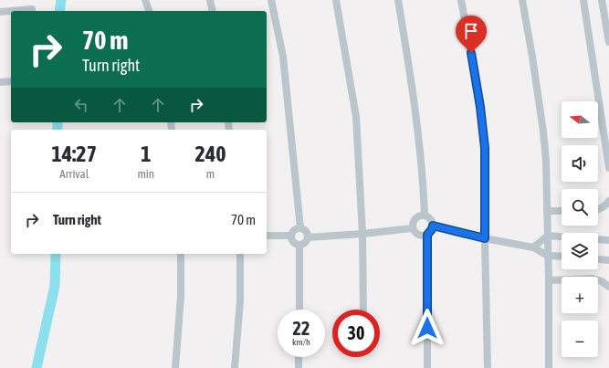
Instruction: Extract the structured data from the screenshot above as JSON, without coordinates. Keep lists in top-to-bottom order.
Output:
{
  "north": "left",
  "page": {
    "turn": ["70 m", "Turn right"],
    "map_buttons": ["+", "−"],
    "eta": [
      "14:27",
      "Arrival",
      "1",
      "min",
      "240",
      "m"
    ],
    "list": [
      {
        "name": "Turn right",
        "value": "70 m"
      }
    ],
    "speed": "22 km/h",
    "limit": "30"
  }
}
